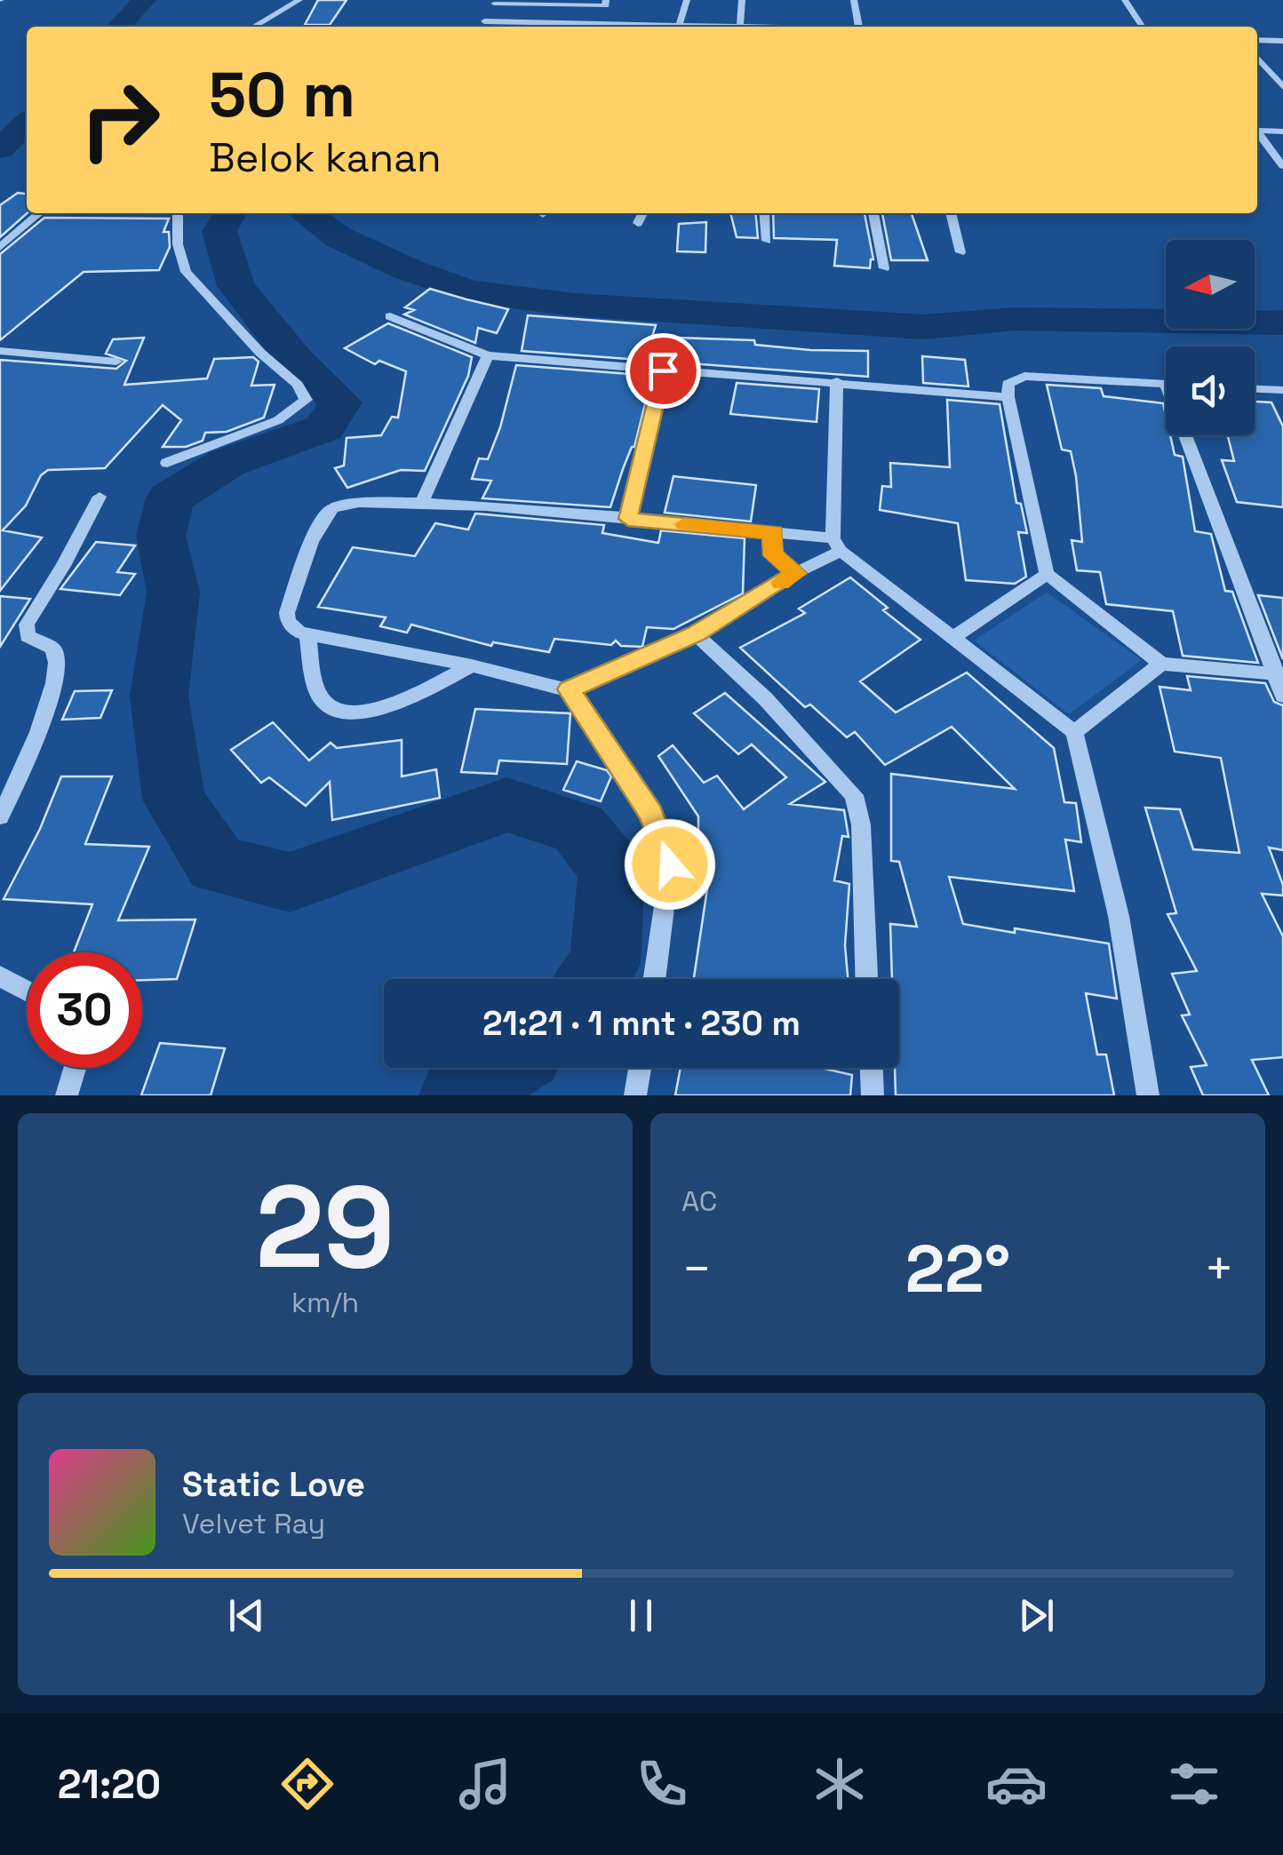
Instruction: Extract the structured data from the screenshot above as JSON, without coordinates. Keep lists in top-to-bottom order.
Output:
{
  "north": "left",
  "page": {
    "turn": ["50 m", "Belok kanan"],
    "limit": "30",
    "trip": "21:21 · 1 mnt · 230 m",
    "tile": [
      ["29", "km/h"],
      "AC"
    ],
    "heat": ["−", "22°", "+"],
    "song": ["Static Love", "Velvet Ray"],
    "tabs": "21:20"
  }
}
